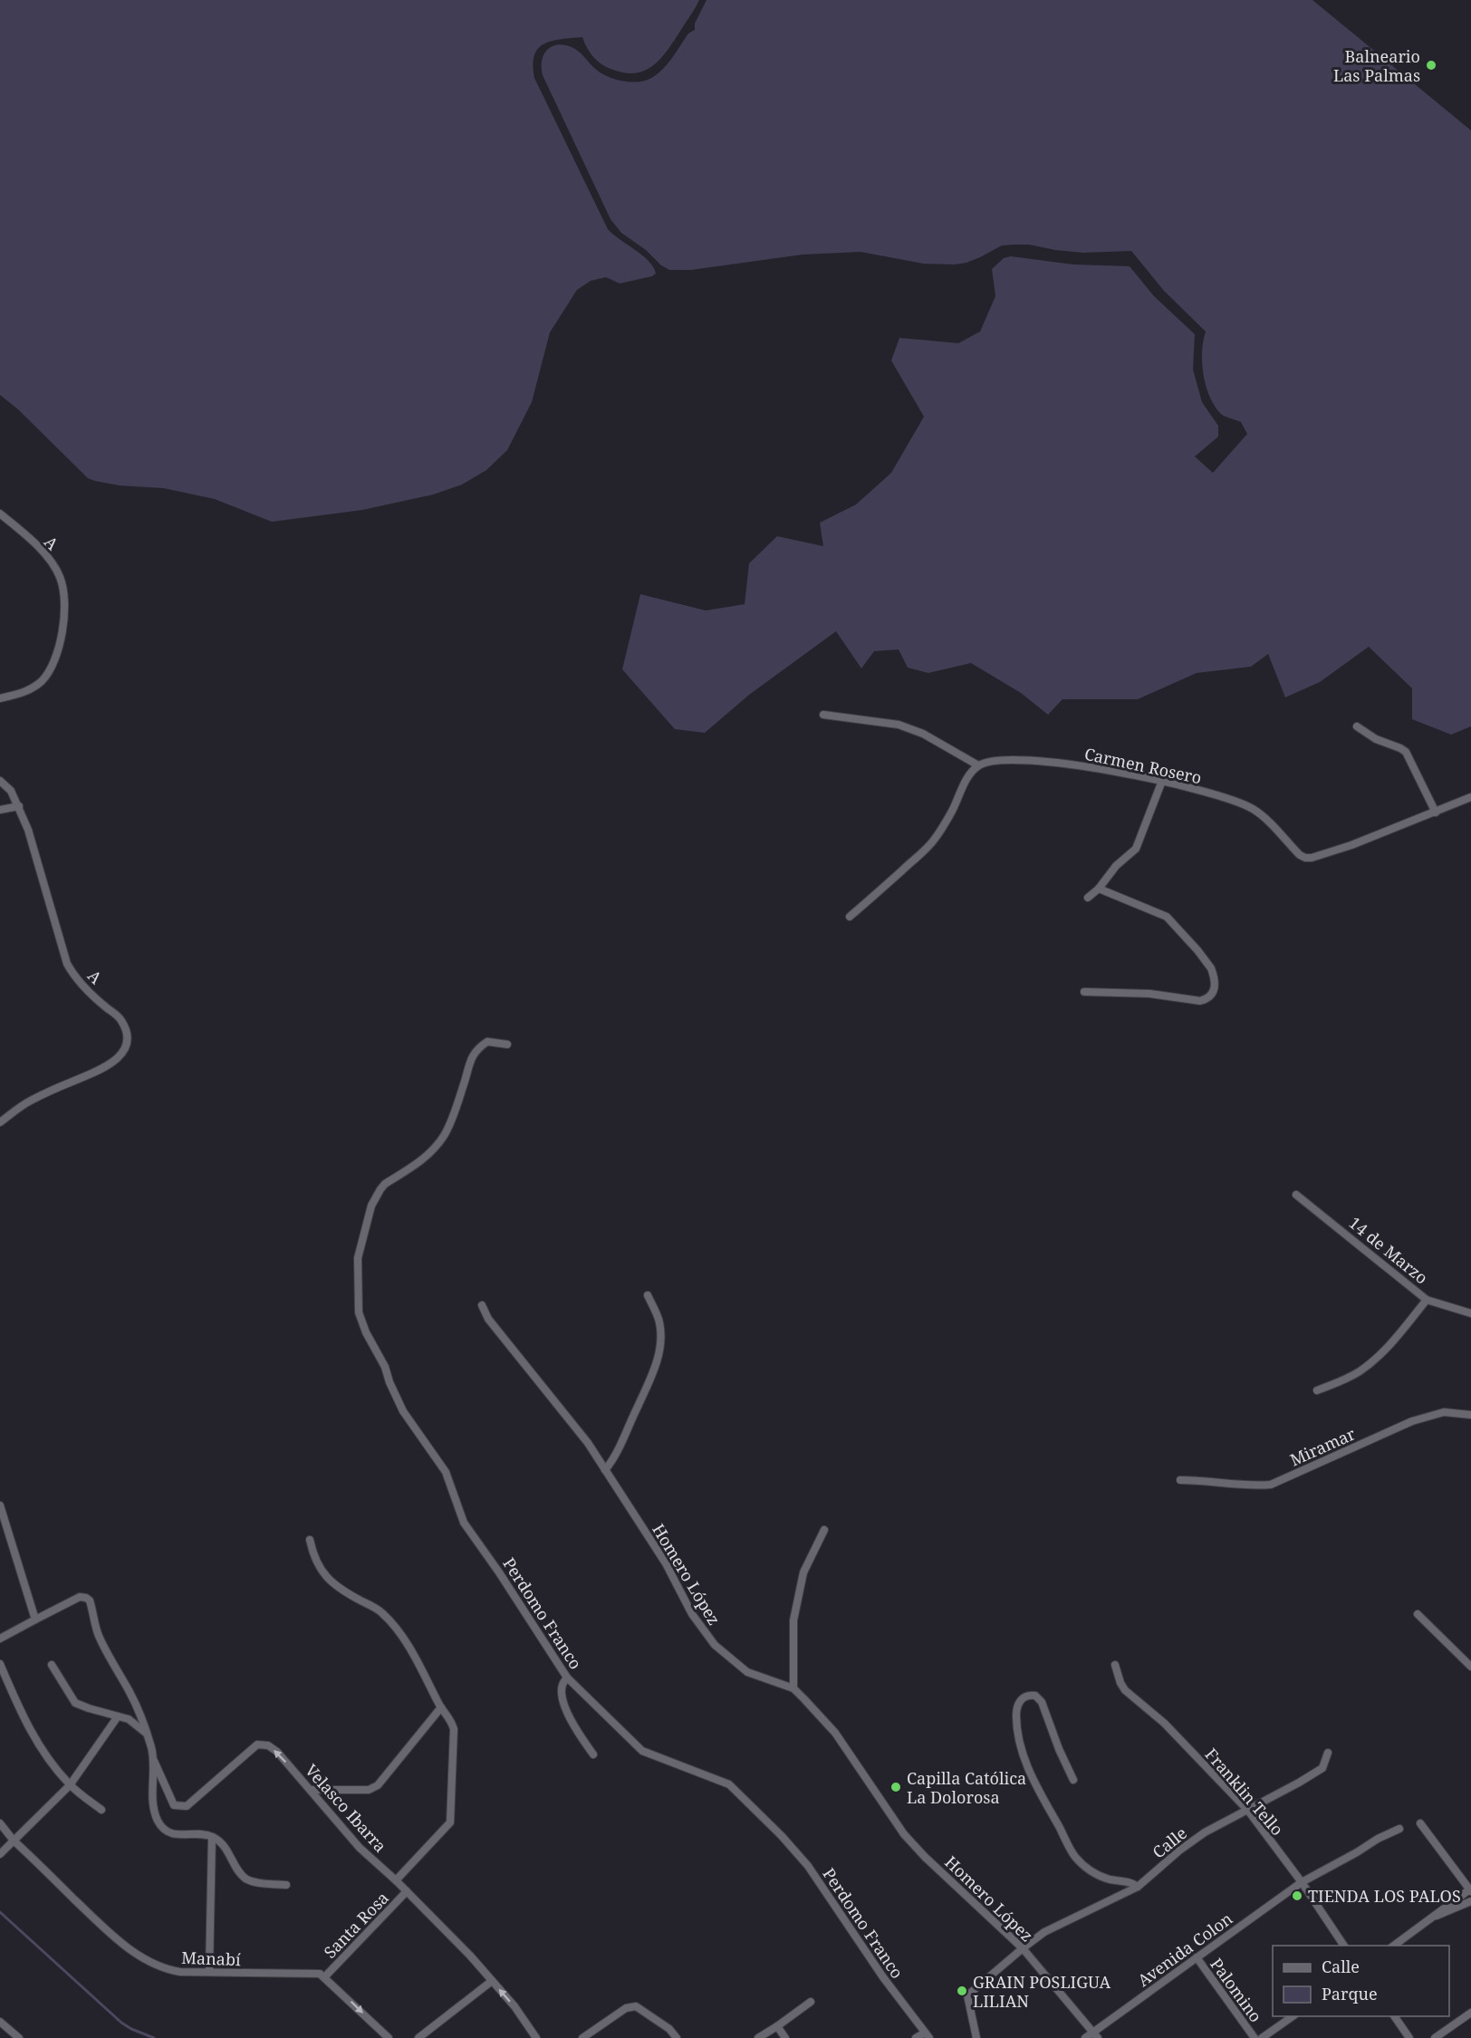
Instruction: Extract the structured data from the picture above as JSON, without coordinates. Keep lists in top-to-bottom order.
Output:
{
  "streets": {
    "street": [
      "A",
      "Carmen Rosero",
      "14 de Marzo",
      "Miramar",
      "Homero López",
      "Perdomo Franco",
      "Franklin Tello",
      "Velasco Ibarra",
      "Calle",
      "Santa Rosa",
      "Avenida Colon",
      "Manabí",
      "Palomino"
    ]
  },
  "crossings": [
    ["Homero López", "Calle"],
    ["Homero López", "Avenida Colon"],
    ["Franklin Tello", "Calle"],
    ["Franklin Tello", "Avenida Colon"],
    ["Velasco Ibarra", "Santa Rosa"],
    ["Santa Rosa", "Manabí"],
    ["Avenida Colon", "Palomino"]
  ],
  "places": [
    "Balneario Las Palmas",
    "Capilla Católica La Dolorosa",
    "TIENDA LOS PALOS",
    "GRAIN POSLIGUA LILIAN"
  ],
  "legend": ["Calle", "Parque"]
}
